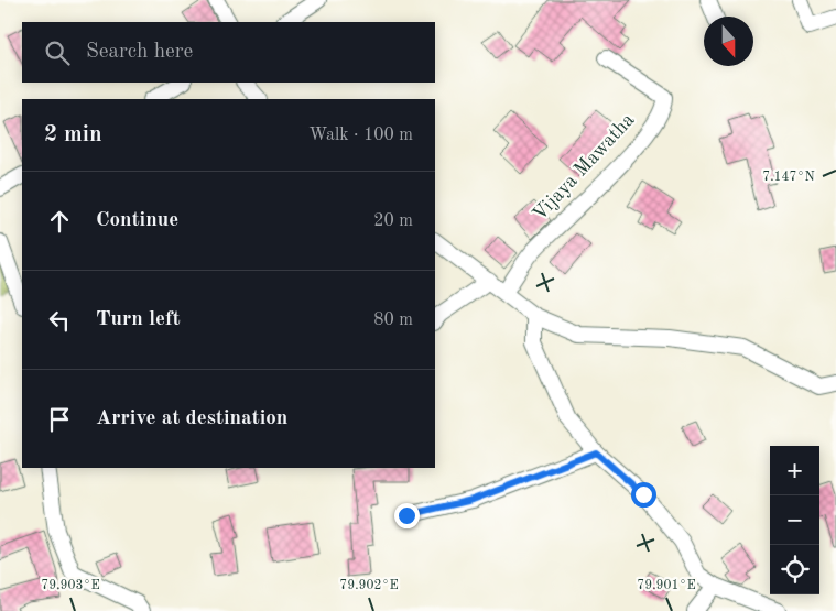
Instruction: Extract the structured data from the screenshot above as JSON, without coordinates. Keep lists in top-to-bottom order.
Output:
{
  "streets": {
    "street": ["Vijaya Mawatha"]
  },
  "north": "bottom",
  "page": {
    "search": "Search here",
    "heading": ["2 min", "Walk · 100 m"],
    "list": [
      ["Continue", "20 m"],
      ["Turn left", "80 m"],
      "Arrive at destination"
    ],
    "map_buttons": ["+", "−"]
  },
  "coordinates": [
    "7.147°N",
    "79.903°E",
    "79.902°E",
    "79.901°E"
  ]
}
